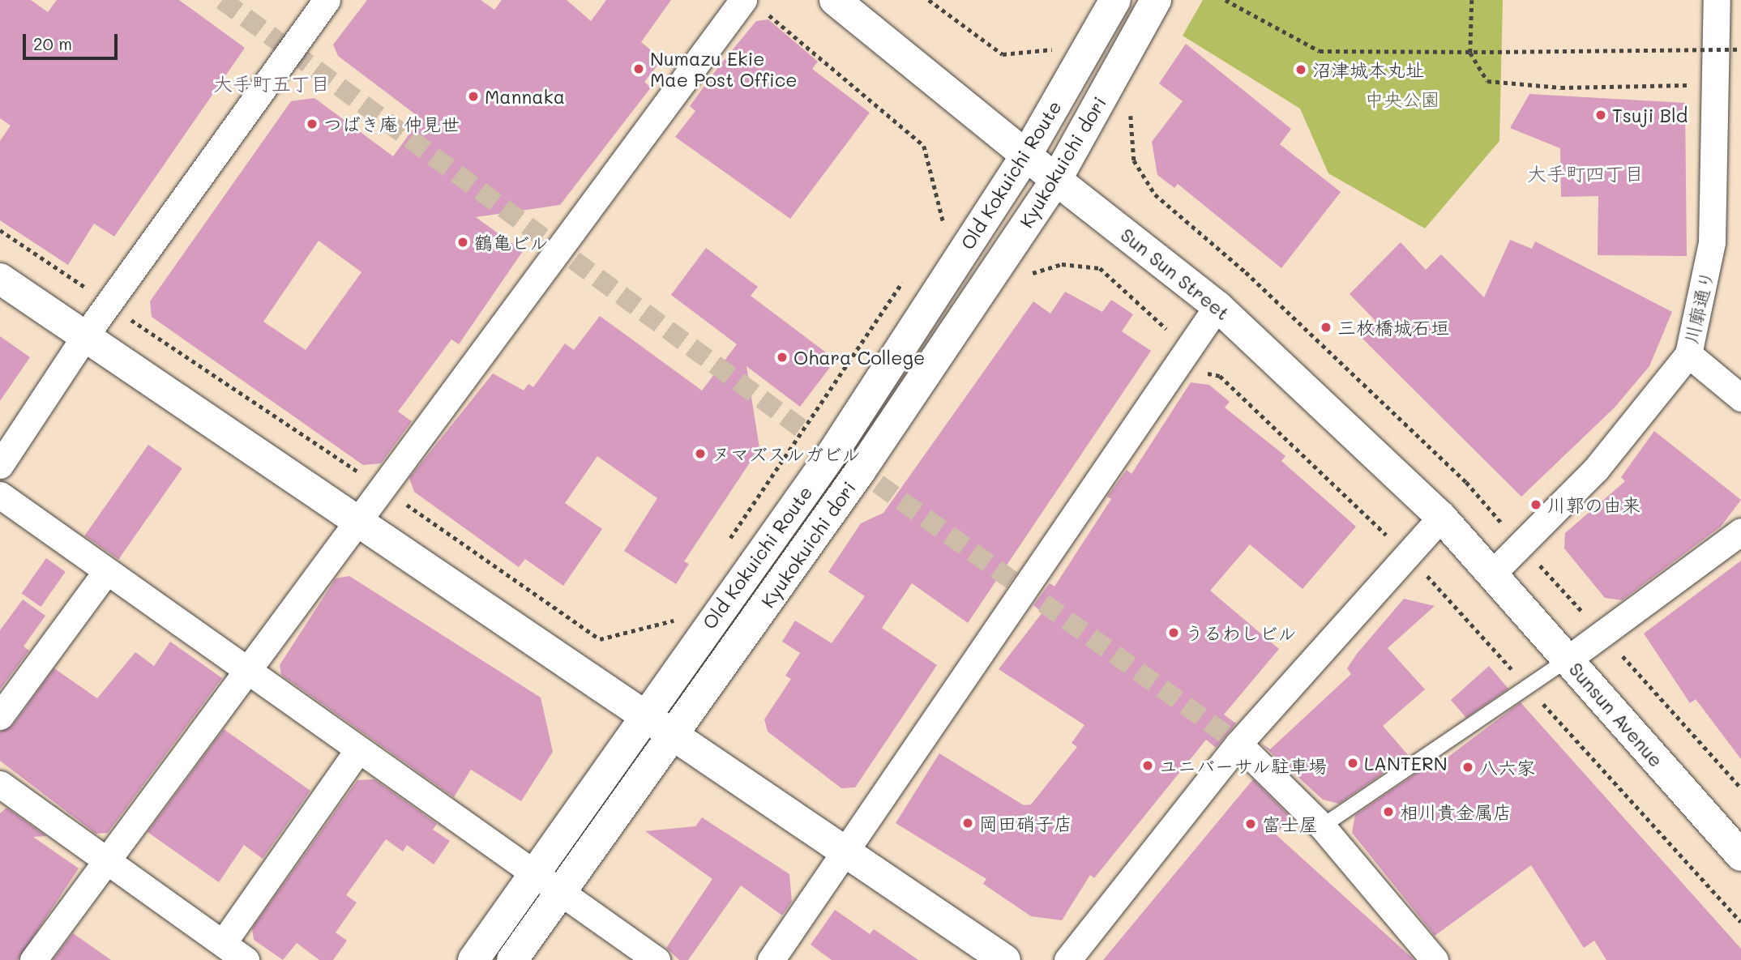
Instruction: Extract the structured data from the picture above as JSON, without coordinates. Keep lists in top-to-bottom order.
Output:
{
  "streets": {
    "main road": [
      "Kyukokuichi dori",
      "Old Kokuichi Route",
      "Sun Sun Street",
      "Sunsun Avenue"
    ],
    "street": ["川廓通り"]
  },
  "crossings": [
    ["Kyukokuichi dori", "Sun Sun Street"],
    ["Old Kokuichi Route", "Sun Sun Street"],
    ["Sun Sun Street", "川廓通り"],
    ["Sun Sun Street", "Sunsun Avenue"],
    ["川廓通り", "Sunsun Avenue"]
  ],
  "districts": ["大手町五丁目", "大手町四丁目"],
  "parks": ["中央公園"],
  "places": [
    "Numazu Ekie Mae Post Office",
    "沼津城本丸址",
    "Mannaka",
    "Tsuji Bld",
    "つばき庵 仲見世",
    "鶴亀ビル",
    "三枚橋城石垣",
    "Ohara College",
    "ヌマズスルガビル",
    "川郭の由来",
    "うるわしビル",
    "LANTERN",
    "ユニバーサル駐車場",
    "八六家",
    "相川貴金属店",
    "岡田硝子店",
    "富士屋"
  ],
  "scale_bar": "20 m"
}
